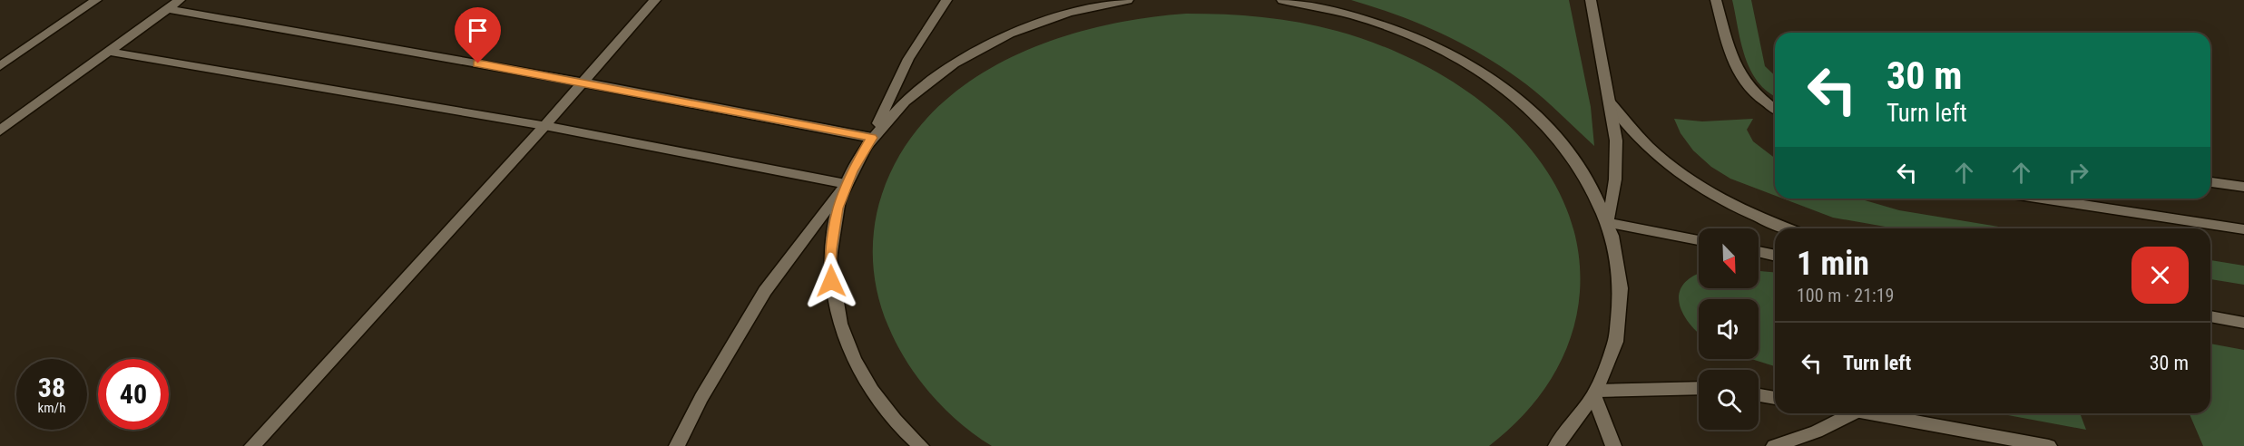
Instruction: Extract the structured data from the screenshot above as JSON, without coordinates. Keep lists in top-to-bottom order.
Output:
{
  "north": "bottom right",
  "page": {
    "turn": ["30 m", "Turn left"],
    "heading": ["1 min", "100 m · 21:19"],
    "list": [
      {
        "name": "Turn left",
        "value": "30 m"
      }
    ],
    "speed": "38 km/h",
    "limit": "40"
  }
}
